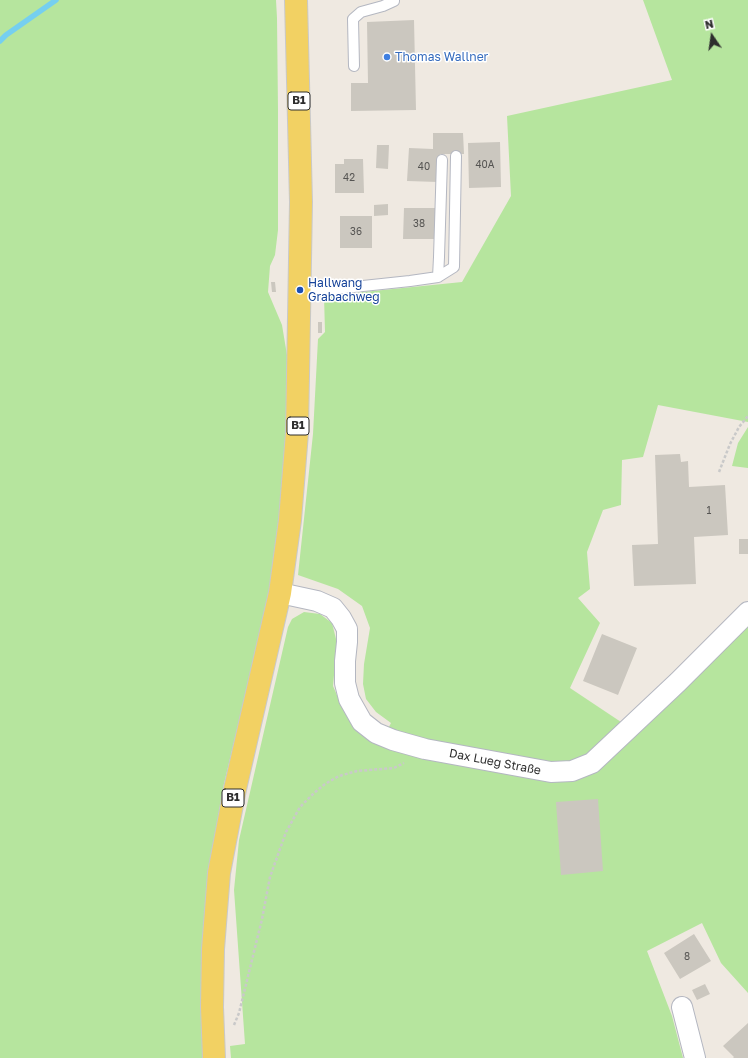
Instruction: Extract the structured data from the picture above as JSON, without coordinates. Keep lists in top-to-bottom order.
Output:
{
  "streets": {
    "main road": ["B1"],
    "street": ["Dax Lueg Straße"]
  },
  "crossings": [
    ["B1", "Dax Lueg Straße"]
  ],
  "places": ["Thomas Wallner", "Hallwang Grabachweg"],
  "house_numbers": [
    "40A",
    "40",
    "42",
    "38",
    "36",
    "1",
    "8"
  ],
  "north": "top"
}
